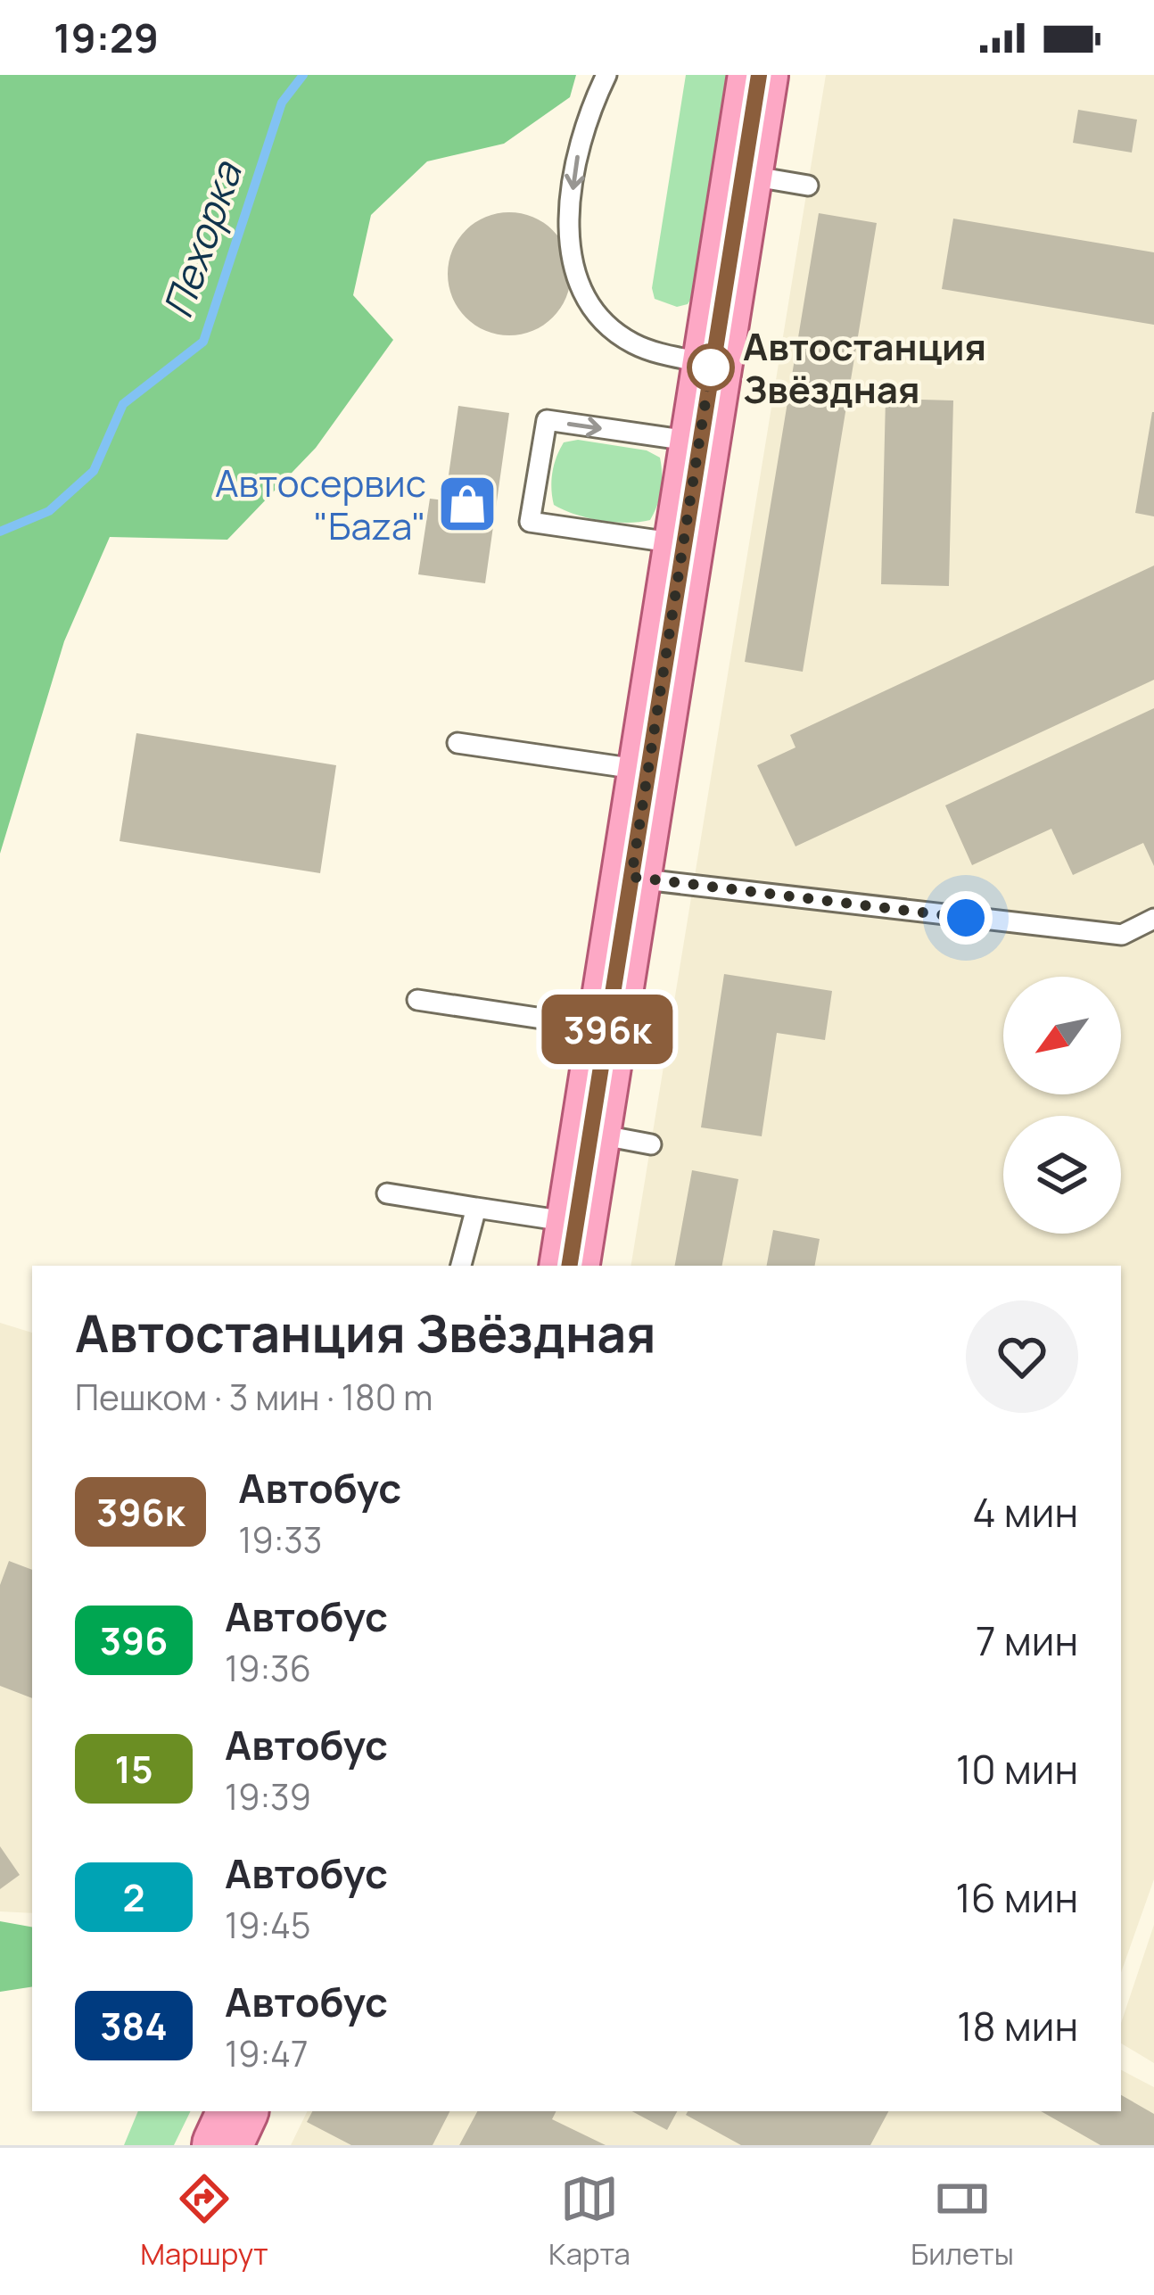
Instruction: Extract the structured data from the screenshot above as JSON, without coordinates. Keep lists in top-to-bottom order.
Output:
{
  "water": ["Пехорка"],
  "places": {
    "other": ["Автостанция Звёздная"],
    "shop": ["Автосервис \"Баzа\""]
  },
  "lines": ["bus line 396к"],
  "north": "bottom left",
  "page": {
    "status": "19:29",
    "on_map": "396к",
    "heading": ["Автостанция Звёздная", "Пешком · 3 мин · 180 m"],
    "list": [
      {
        "mark": "396к",
        "name": "Автобус",
        "note": "19:33",
        "value": "4 мин"
      },
      {
        "mark": "396",
        "name": "Автобус",
        "note": "19:36",
        "value": "7 мин"
      },
      {
        "mark": "15",
        "name": "Автобус",
        "note": "19:39",
        "value": "10 мин"
      },
      {
        "mark": "2",
        "name": "Автобус",
        "note": "19:45",
        "value": "16 мин"
      },
      {
        "mark": "384",
        "name": "Автобус",
        "note": "19:47",
        "value": "18 мин"
      }
    ],
    "tabs": ["Маршрут", "Карта", "Билеты"]
  }
}
